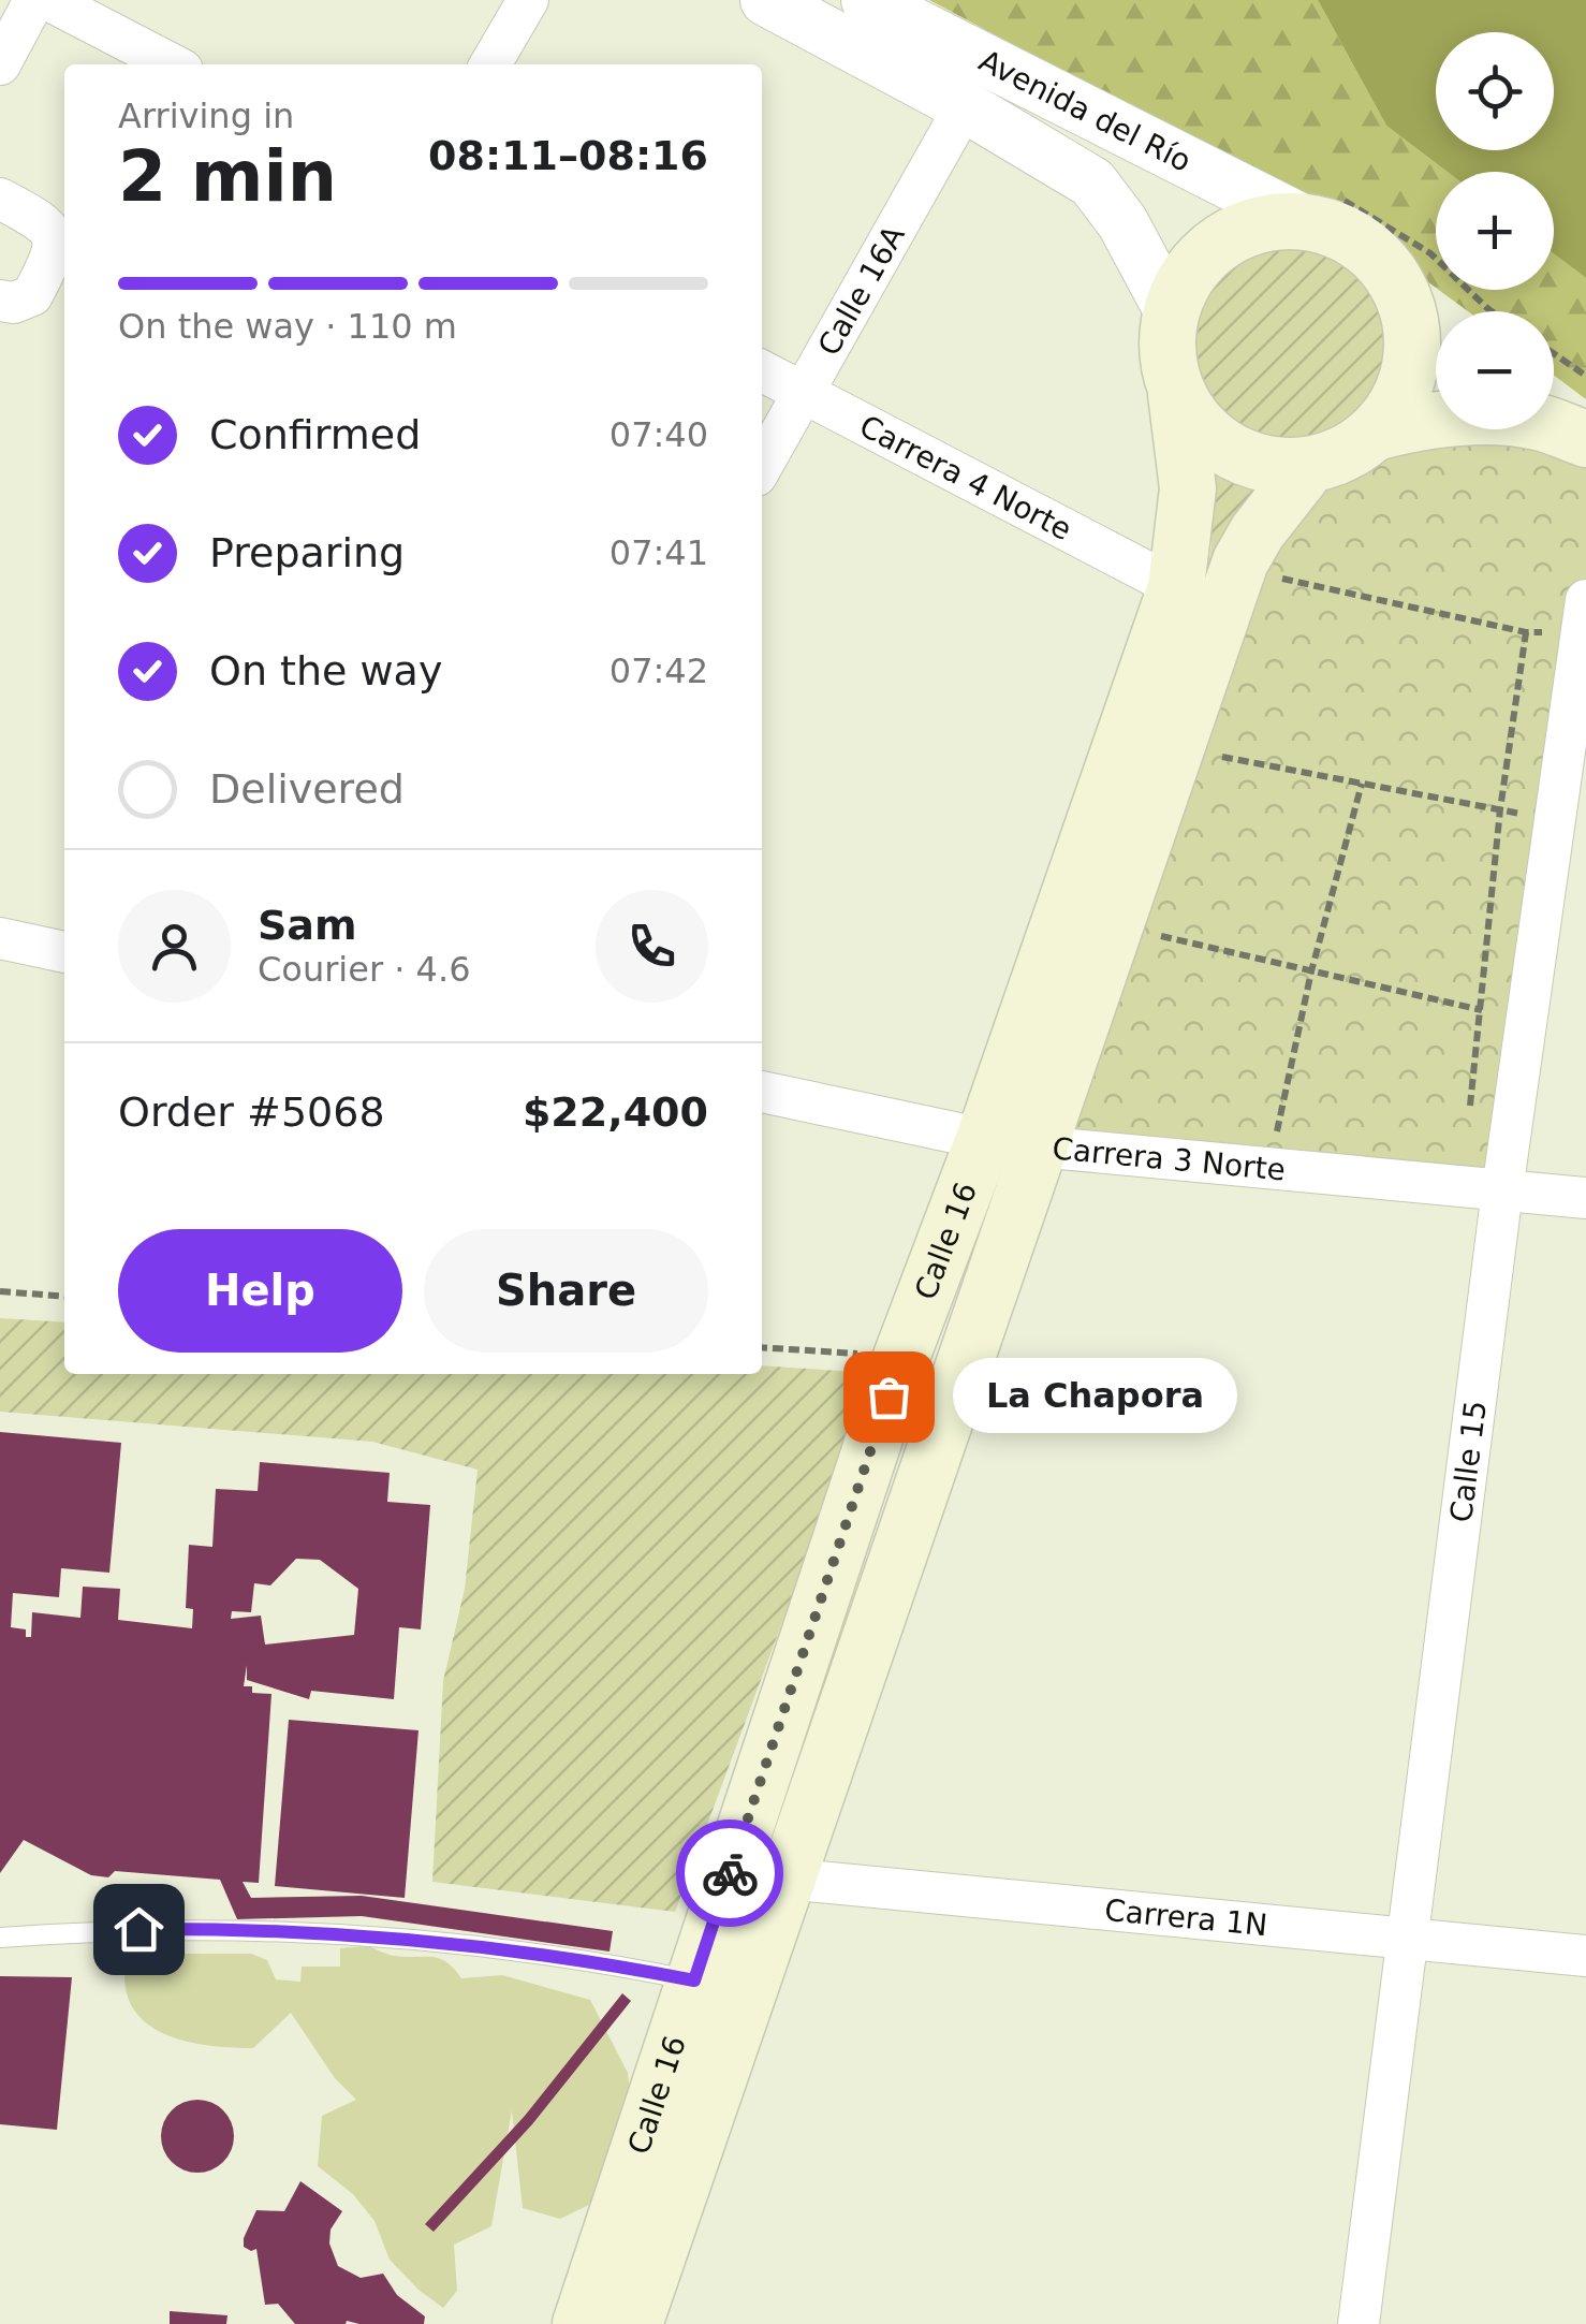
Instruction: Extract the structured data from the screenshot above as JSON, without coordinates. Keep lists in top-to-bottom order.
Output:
{
  "streets": {
    "main road": ["Calle 16"],
    "street": [
      "Avenida del Río",
      "Calle 16A",
      "Carrera 4 Norte",
      "Carrera 3 Norte",
      "Calle 15",
      "Carrera 1N"
    ]
  },
  "crossings": [
    ["Avenida del Río", "Calle 16A"],
    ["Avenida del Río", "Calle 16"],
    ["Calle 16A", "Carrera 4 Norte"],
    ["Carrera 4 Norte", "Calle 16"],
    ["Carrera 3 Norte", "Calle 16"],
    ["Carrera 3 Norte", "Calle 15"],
    ["Calle 16", "Carrera 1N"],
    ["Calle 15", "Carrera 1N"]
  ],
  "places": ["La Chapora"],
  "page": {
    "map_buttons": ["+", "−"],
    "heading": ["2 min", "Arriving in", "08:11–08:16"],
    "panel": [
      "Sam",
      "Courier · 4.6",
      "Order #5068",
      "$22,400"
    ],
    "bar": "On the way · 110 m",
    "list": [
      ["Confirmed", "07:40"],
      ["Preparing", "07:41"],
      ["On the way", "07:42"],
      "Delivered"
    ],
    "buttons": ["Help", "Share"],
    "bubble": "La Chapora"
  }
}
